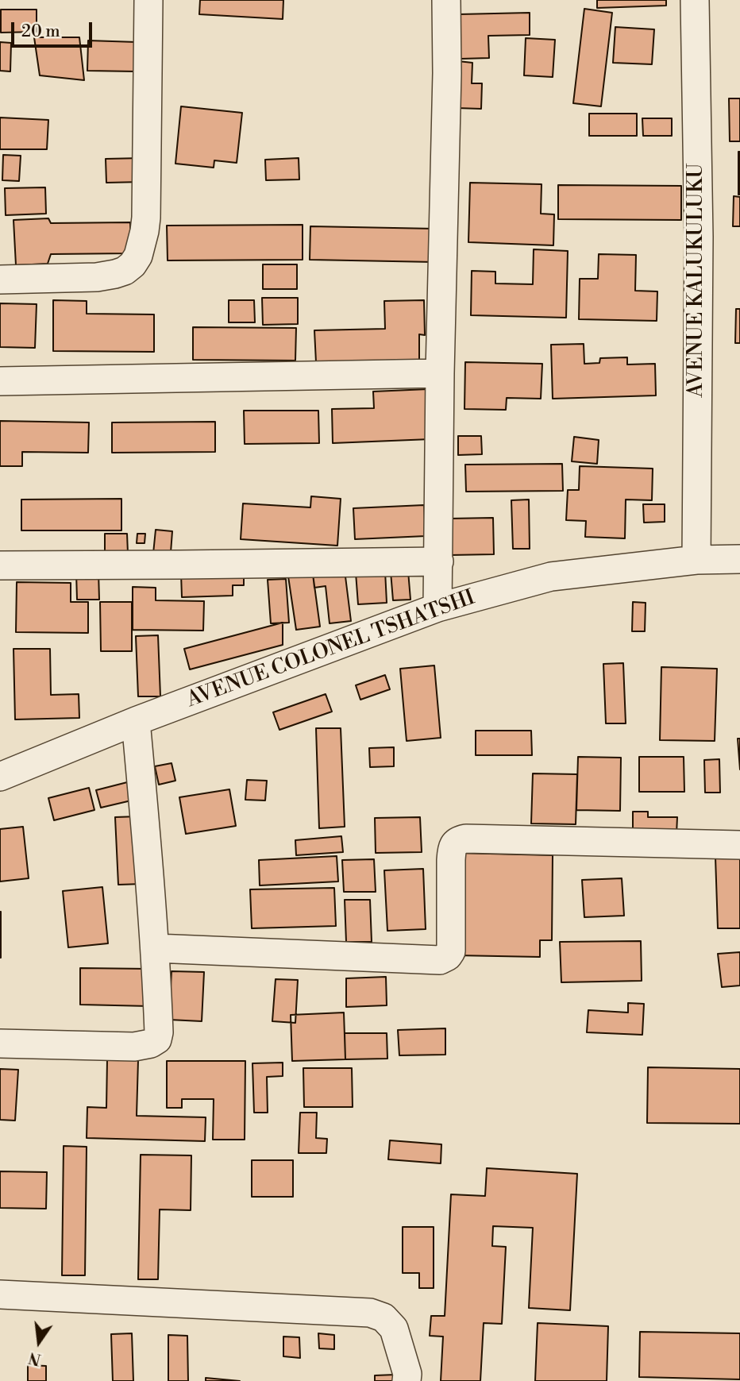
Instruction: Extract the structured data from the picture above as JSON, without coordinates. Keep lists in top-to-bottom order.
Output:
{
  "streets": {
    "street": ["AVENUE KALUKULUKU", "AVENUE COLONEL TSHATSHI"]
  },
  "crossings": [
    ["AVENUE KALUKULUKU", "AVENUE COLONEL TSHATSHI"]
  ],
  "scale_bar": "20 m",
  "north": "bottom"
}
